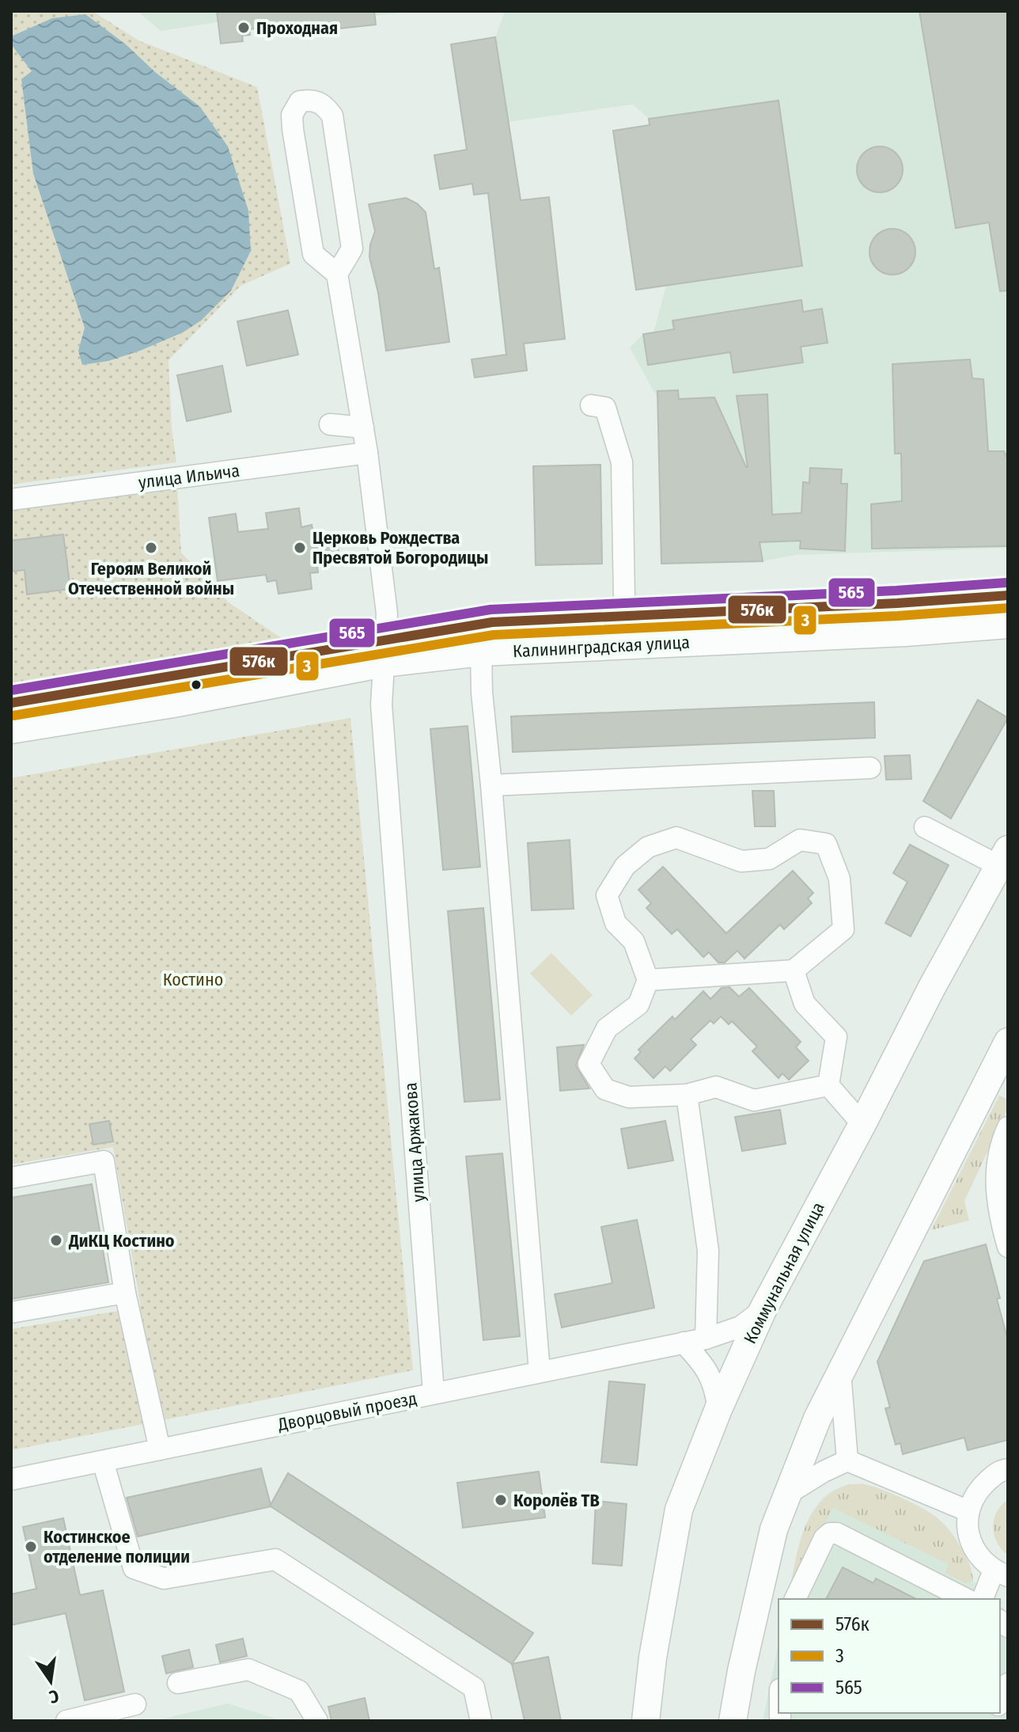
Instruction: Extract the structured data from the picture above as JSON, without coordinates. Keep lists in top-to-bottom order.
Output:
{
  "streets": {
    "main road": ["Калининградская улица", "Коммунальная улица"],
    "street": ["улица Ильича", "улица Аржакова", "Дворцовый проезд"]
  },
  "crossings": [
    ["улица Ильича", "улица Аржакова"],
    ["Калининградская улица", "улица Аржакова"],
    ["улица Аржакова", "Дворцовый проезд"],
    ["Коммунальная улица", "Дворцовый проезд"]
  ],
  "parks": ["Костино"],
  "places": [
    "Проходная",
    "Героям Великой Отечественной войны",
    "Церковь Рождества Пресвятой Богородицы",
    "ДиКЦ Костино",
    "Королёв ТВ",
    "Костинское отделение полиции"
  ],
  "lines": ["transit line 565", "transit line 576к", "transit line 3"],
  "legend": ["576к", "3", "565"],
  "north": "bottom"
}
